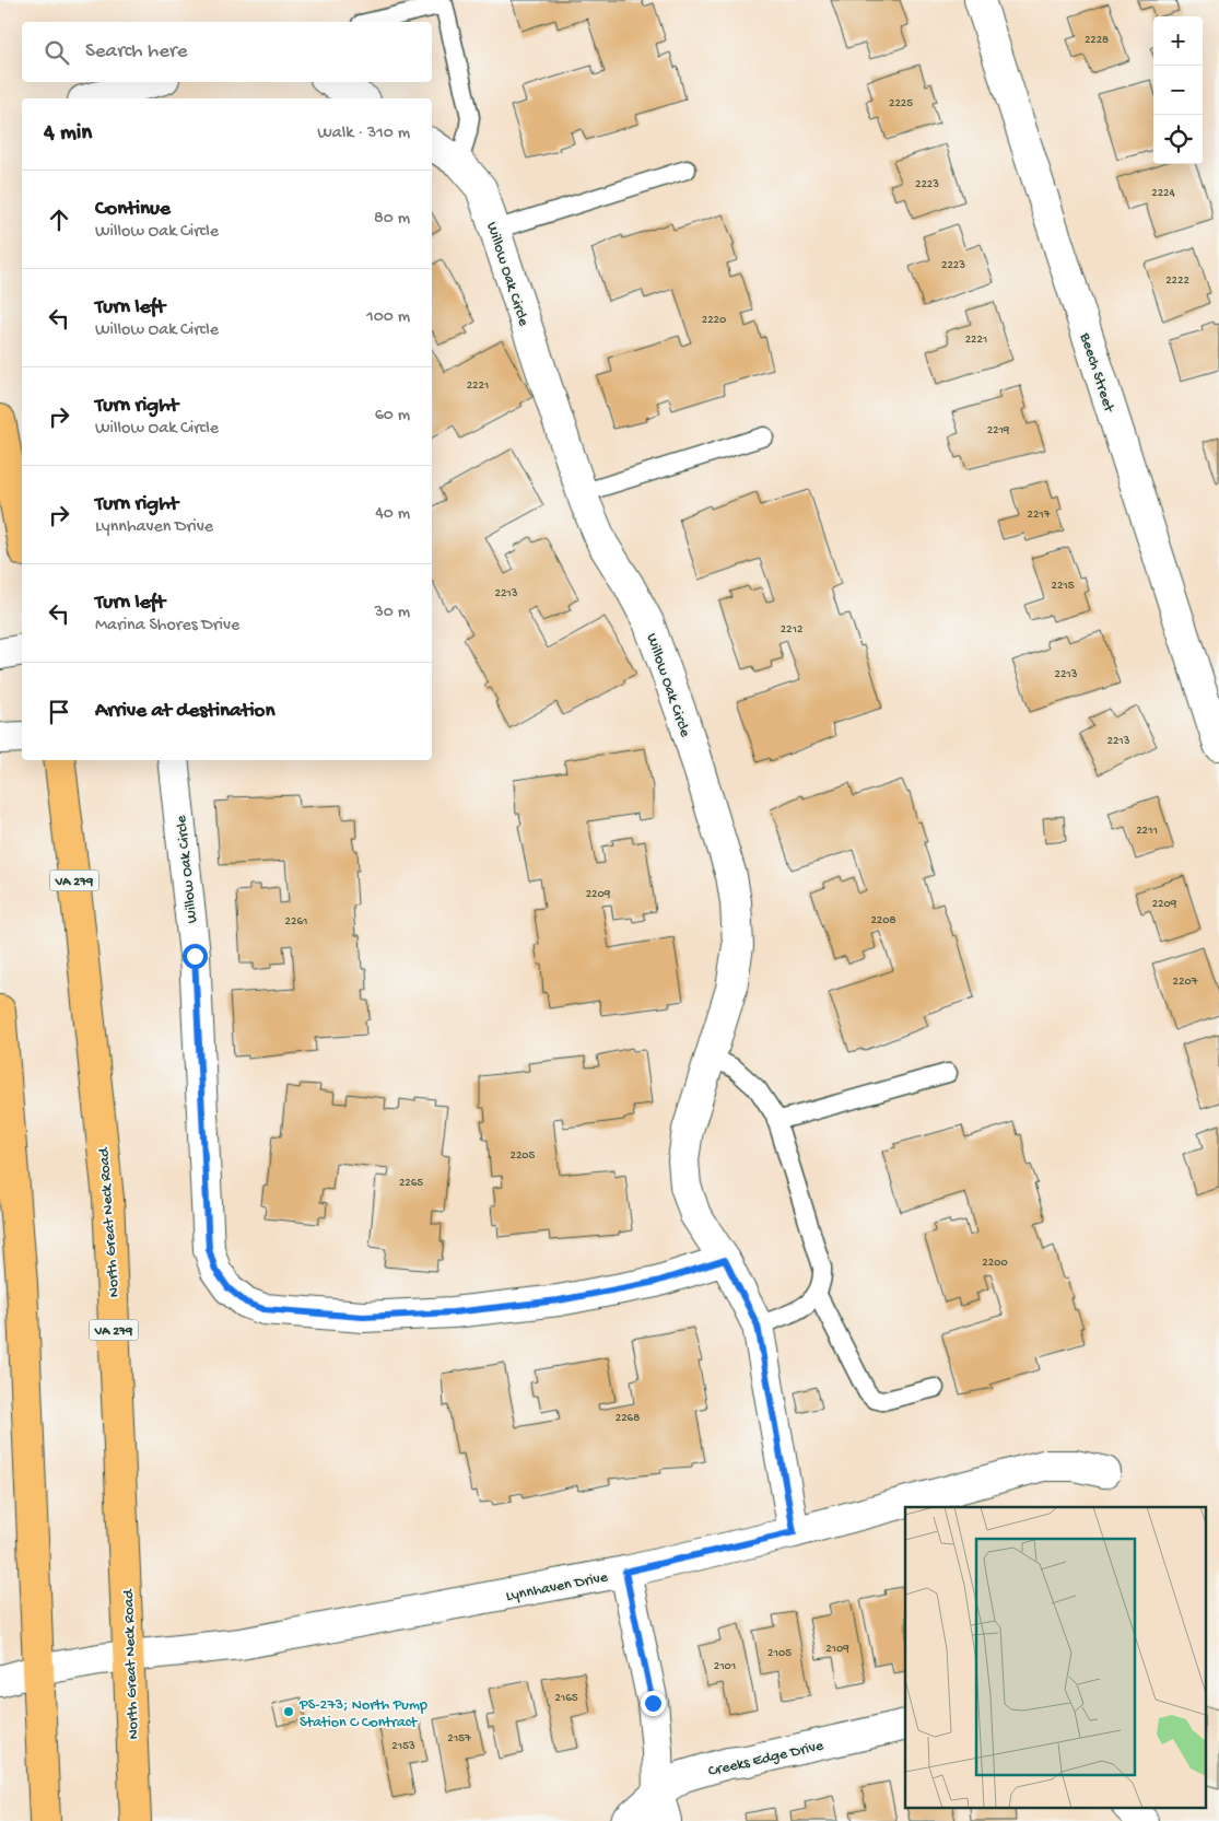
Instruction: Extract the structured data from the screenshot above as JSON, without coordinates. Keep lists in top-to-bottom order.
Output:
{
  "streets": {
    "main road": ["VA 279", "North Great Neck Road"],
    "street": [
      "Willow Oak Circle",
      "Beech Street",
      "Lynnhaven Drive",
      "Creeks Edge Drive"
    ]
  },
  "crossings": [
    ["Willow Oak Circle", "Lynnhaven Drive"],
    ["North Great Neck Road", "Lynnhaven Drive"]
  ],
  "places": ["PS-273; North Pump Station C Contract"],
  "house_numbers": [
    "2228",
    "2225",
    "2223",
    "2224",
    "2223",
    "2222",
    "2220",
    "2221",
    "2221",
    "2219",
    "2217",
    "2215",
    "2213",
    "2212",
    "2213",
    "2213",
    "2211",
    "2209",
    "2209",
    "2208",
    "2261",
    "2207",
    "2205",
    "2265",
    "2200",
    "2268",
    "2109",
    "2105",
    "2101",
    "2165",
    "2157",
    "2153"
  ],
  "page": {
    "map_buttons": ["+", "−"],
    "search": "Search here",
    "heading": ["4 min", "Walk · 310 m"],
    "list": [
      ["Continue", "Willow Oak Circle", "80 m"],
      ["Turn left", "Willow Oak Circle", "100 m"],
      ["Turn right", "Willow Oak Circle", "60 m"],
      ["Turn right", "Lynnhaven Drive", "40 m"],
      ["Turn left", "Marina Shores Drive", "30 m"],
      "Arrive at destination"
    ]
  }
}
